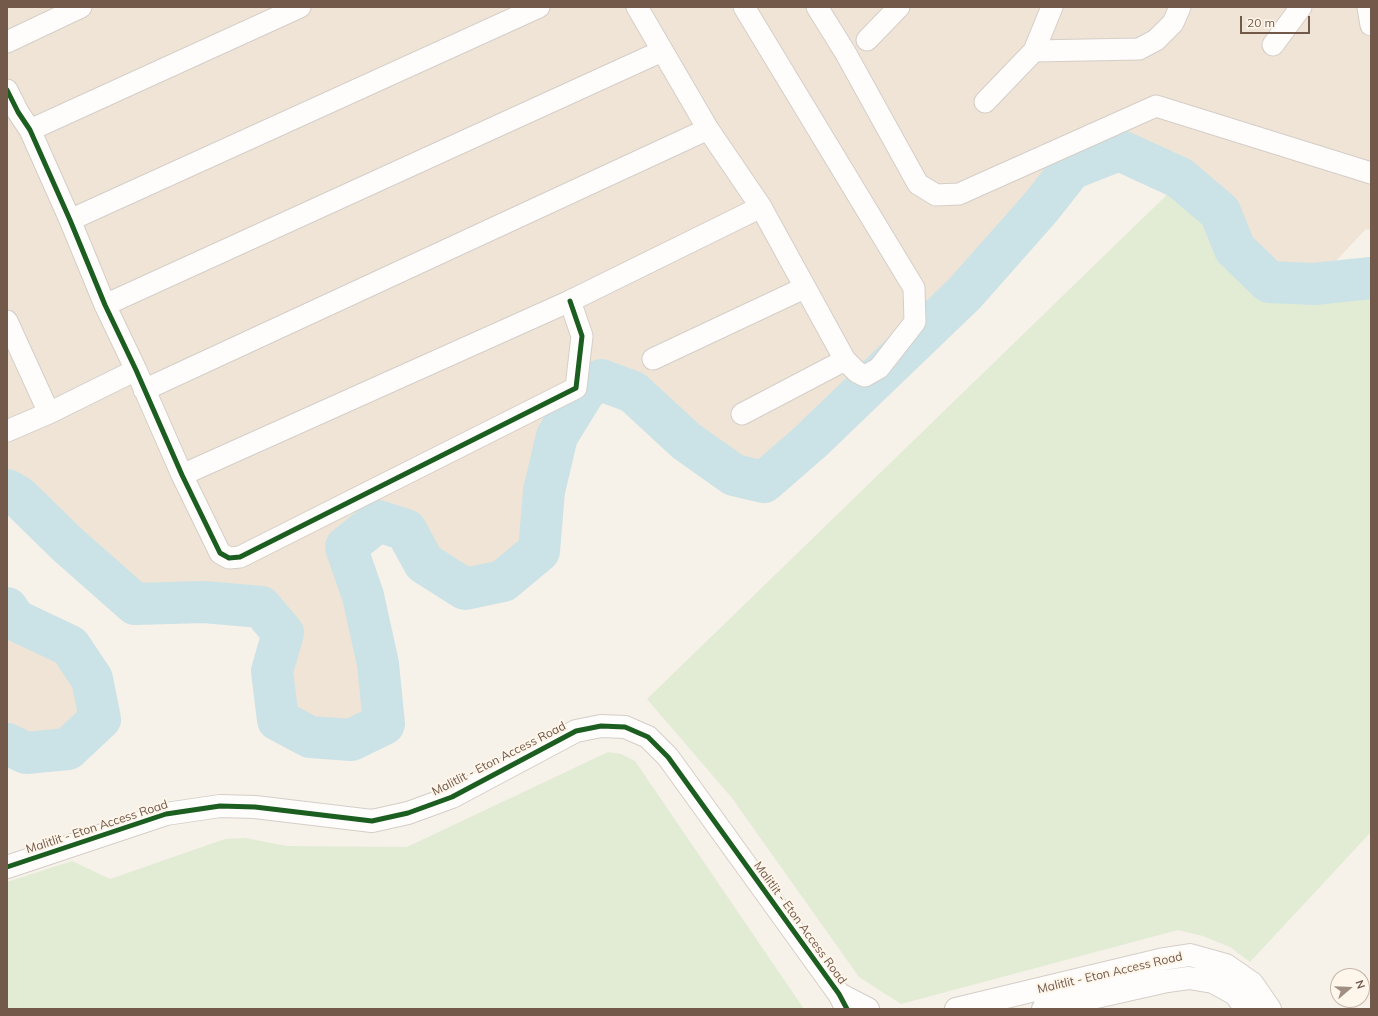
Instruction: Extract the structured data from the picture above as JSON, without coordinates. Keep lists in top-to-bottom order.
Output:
{
  "streets": {
    "street": ["Malitlit - Eton Access Road"]
  },
  "scale_bar": "20 m",
  "north": "right"
}
